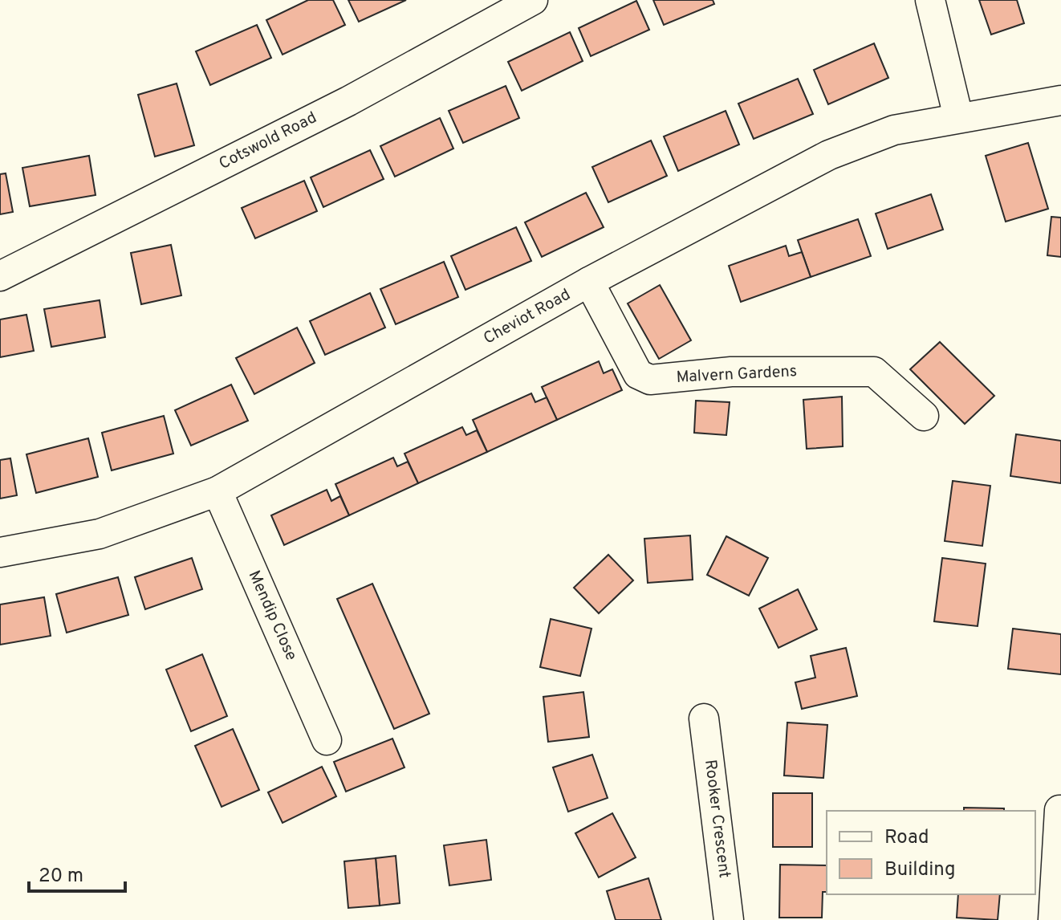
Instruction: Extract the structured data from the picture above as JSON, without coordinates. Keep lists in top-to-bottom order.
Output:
{
  "streets": {
    "street": [
      "Cotswold Road",
      "Cheviot Road",
      "Malvern Gardens",
      "Mendip Close",
      "Rooker Crescent"
    ]
  },
  "crossings": [
    ["Cheviot Road", "Malvern Gardens"],
    ["Cheviot Road", "Mendip Close"]
  ],
  "legend": ["Road", "Building"],
  "scale_bar": "20 m"
}
